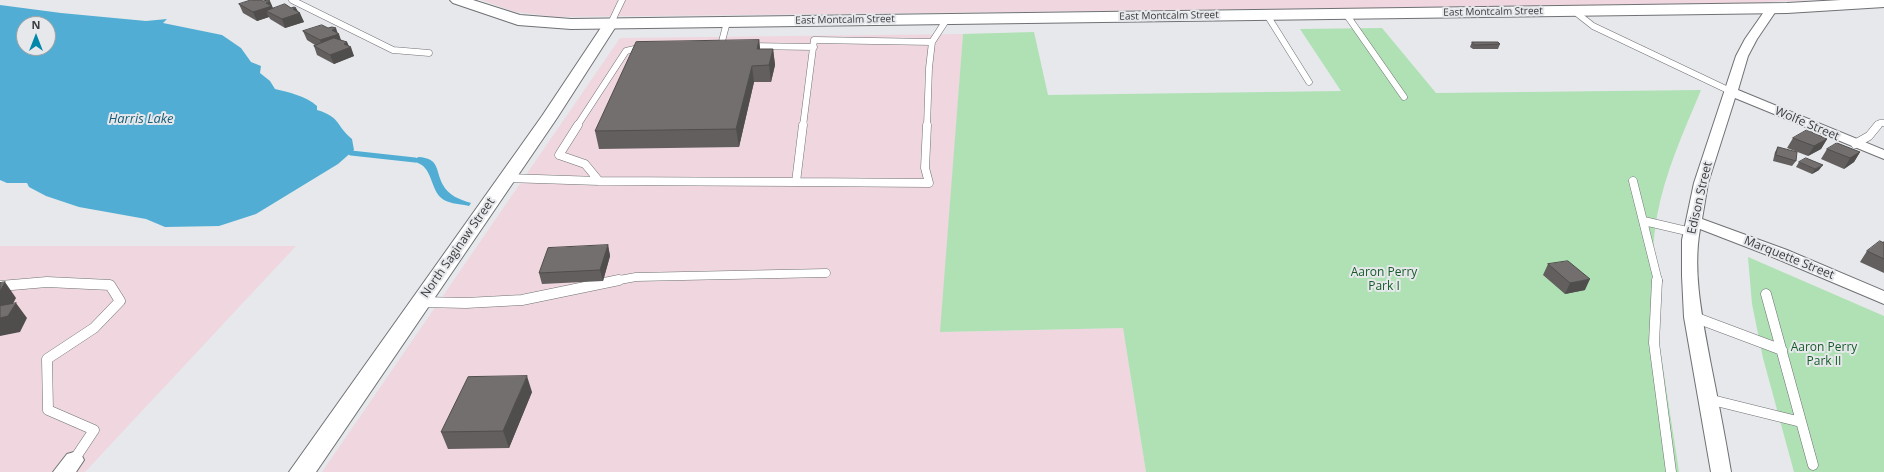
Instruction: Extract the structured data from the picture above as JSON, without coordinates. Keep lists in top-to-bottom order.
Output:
{
  "streets": {
    "main road": ["East Montcalm Street"],
    "street": [
      "Wolfe Street",
      "Edison Street",
      "North Saginaw Street",
      "Marquette Street"
    ]
  },
  "crossings": [
    ["East Montcalm Street", "Edison Street"],
    ["East Montcalm Street", "North Saginaw Street"],
    ["Wolfe Street", "Edison Street"],
    ["Edison Street", "Marquette Street"]
  ],
  "water": ["Harris Lake"],
  "parks": ["Aaron Perry Park I", "Aaron Perry Park II"],
  "north": "top"
}
